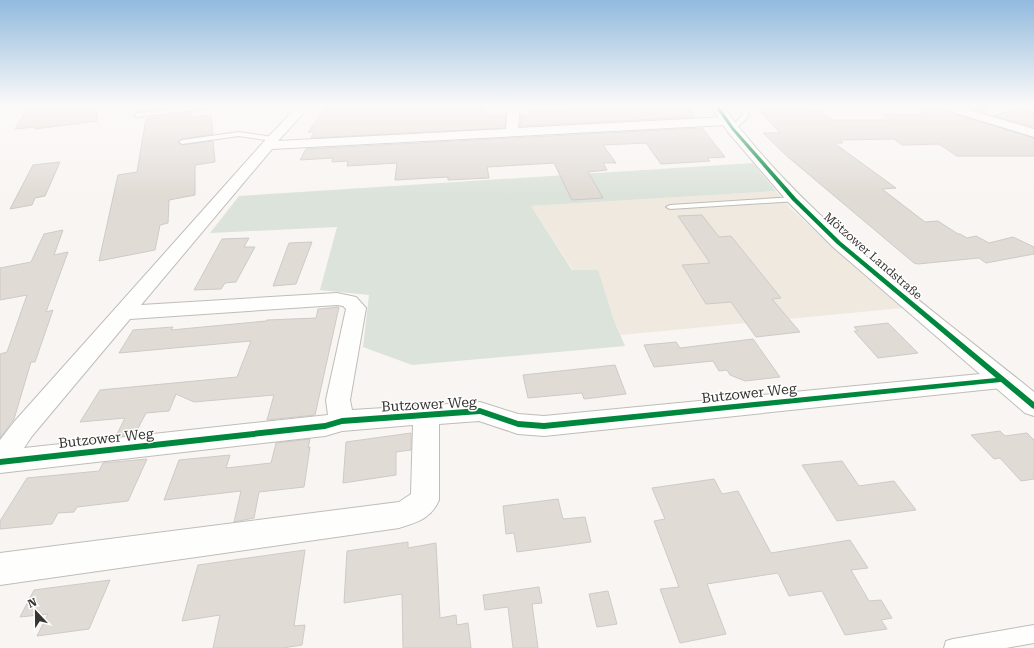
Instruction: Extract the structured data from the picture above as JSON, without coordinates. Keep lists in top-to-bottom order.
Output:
{
  "streets": {
    "main road": ["Mötzower Landstraße"],
    "street": ["Butzower Weg"]
  },
  "crossings": [
    ["Mötzower Landstraße", "Butzower Weg"]
  ],
  "north": "top"
}
